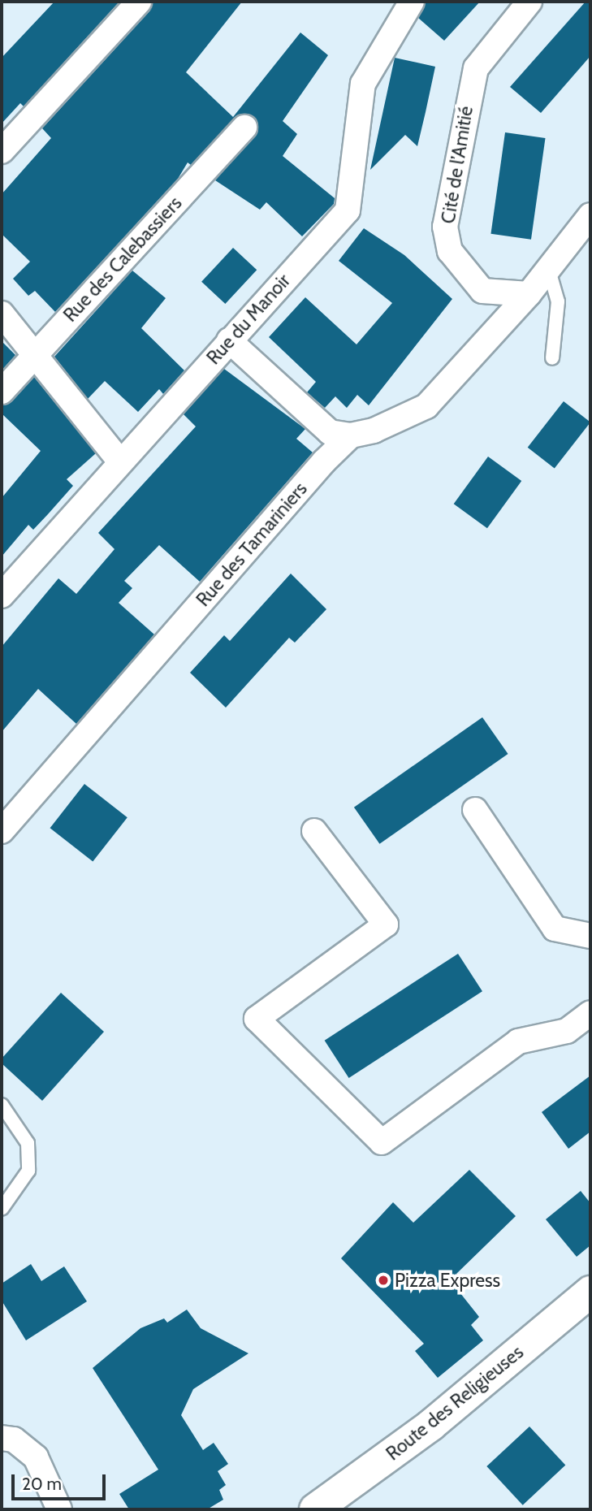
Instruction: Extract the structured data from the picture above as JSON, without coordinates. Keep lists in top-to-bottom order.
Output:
{
  "streets": {
    "main road": ["Route des Religieuses"],
    "street": [
      "Cité de l’Amitié",
      "Rue des Calebassiers",
      "Rue du Manoir",
      "Rue des Tamariniers"
    ]
  },
  "places": ["Pizza Express"],
  "scale_bar": "20 m"
}
